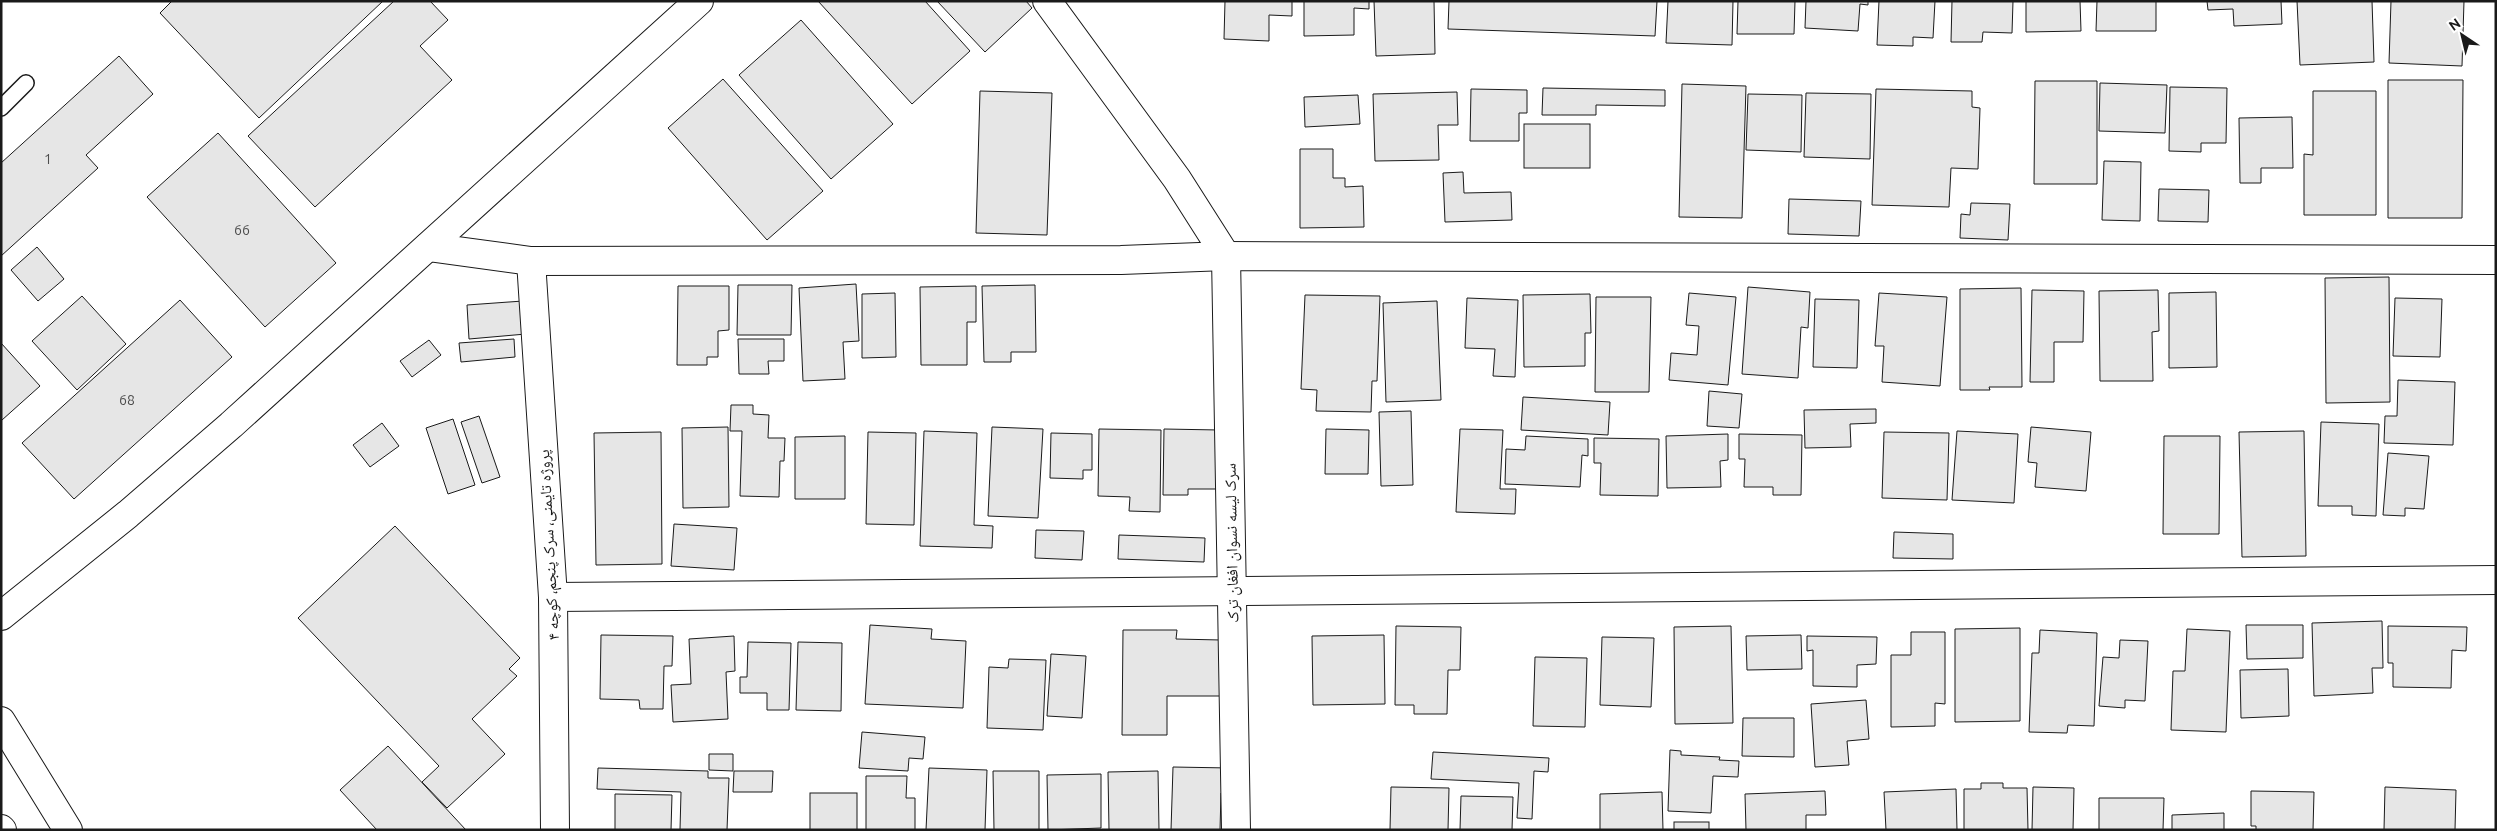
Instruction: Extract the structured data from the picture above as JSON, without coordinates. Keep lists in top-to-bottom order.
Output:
{
  "streets": {
    "street": ["سرک لیسه نسوان افغان‌ ترک", "پروژه تایمنی، سرک پنجم، کوچه ۴"]
  },
  "house_numbers": ["1", "66", "68"],
  "north": "top left"
}
